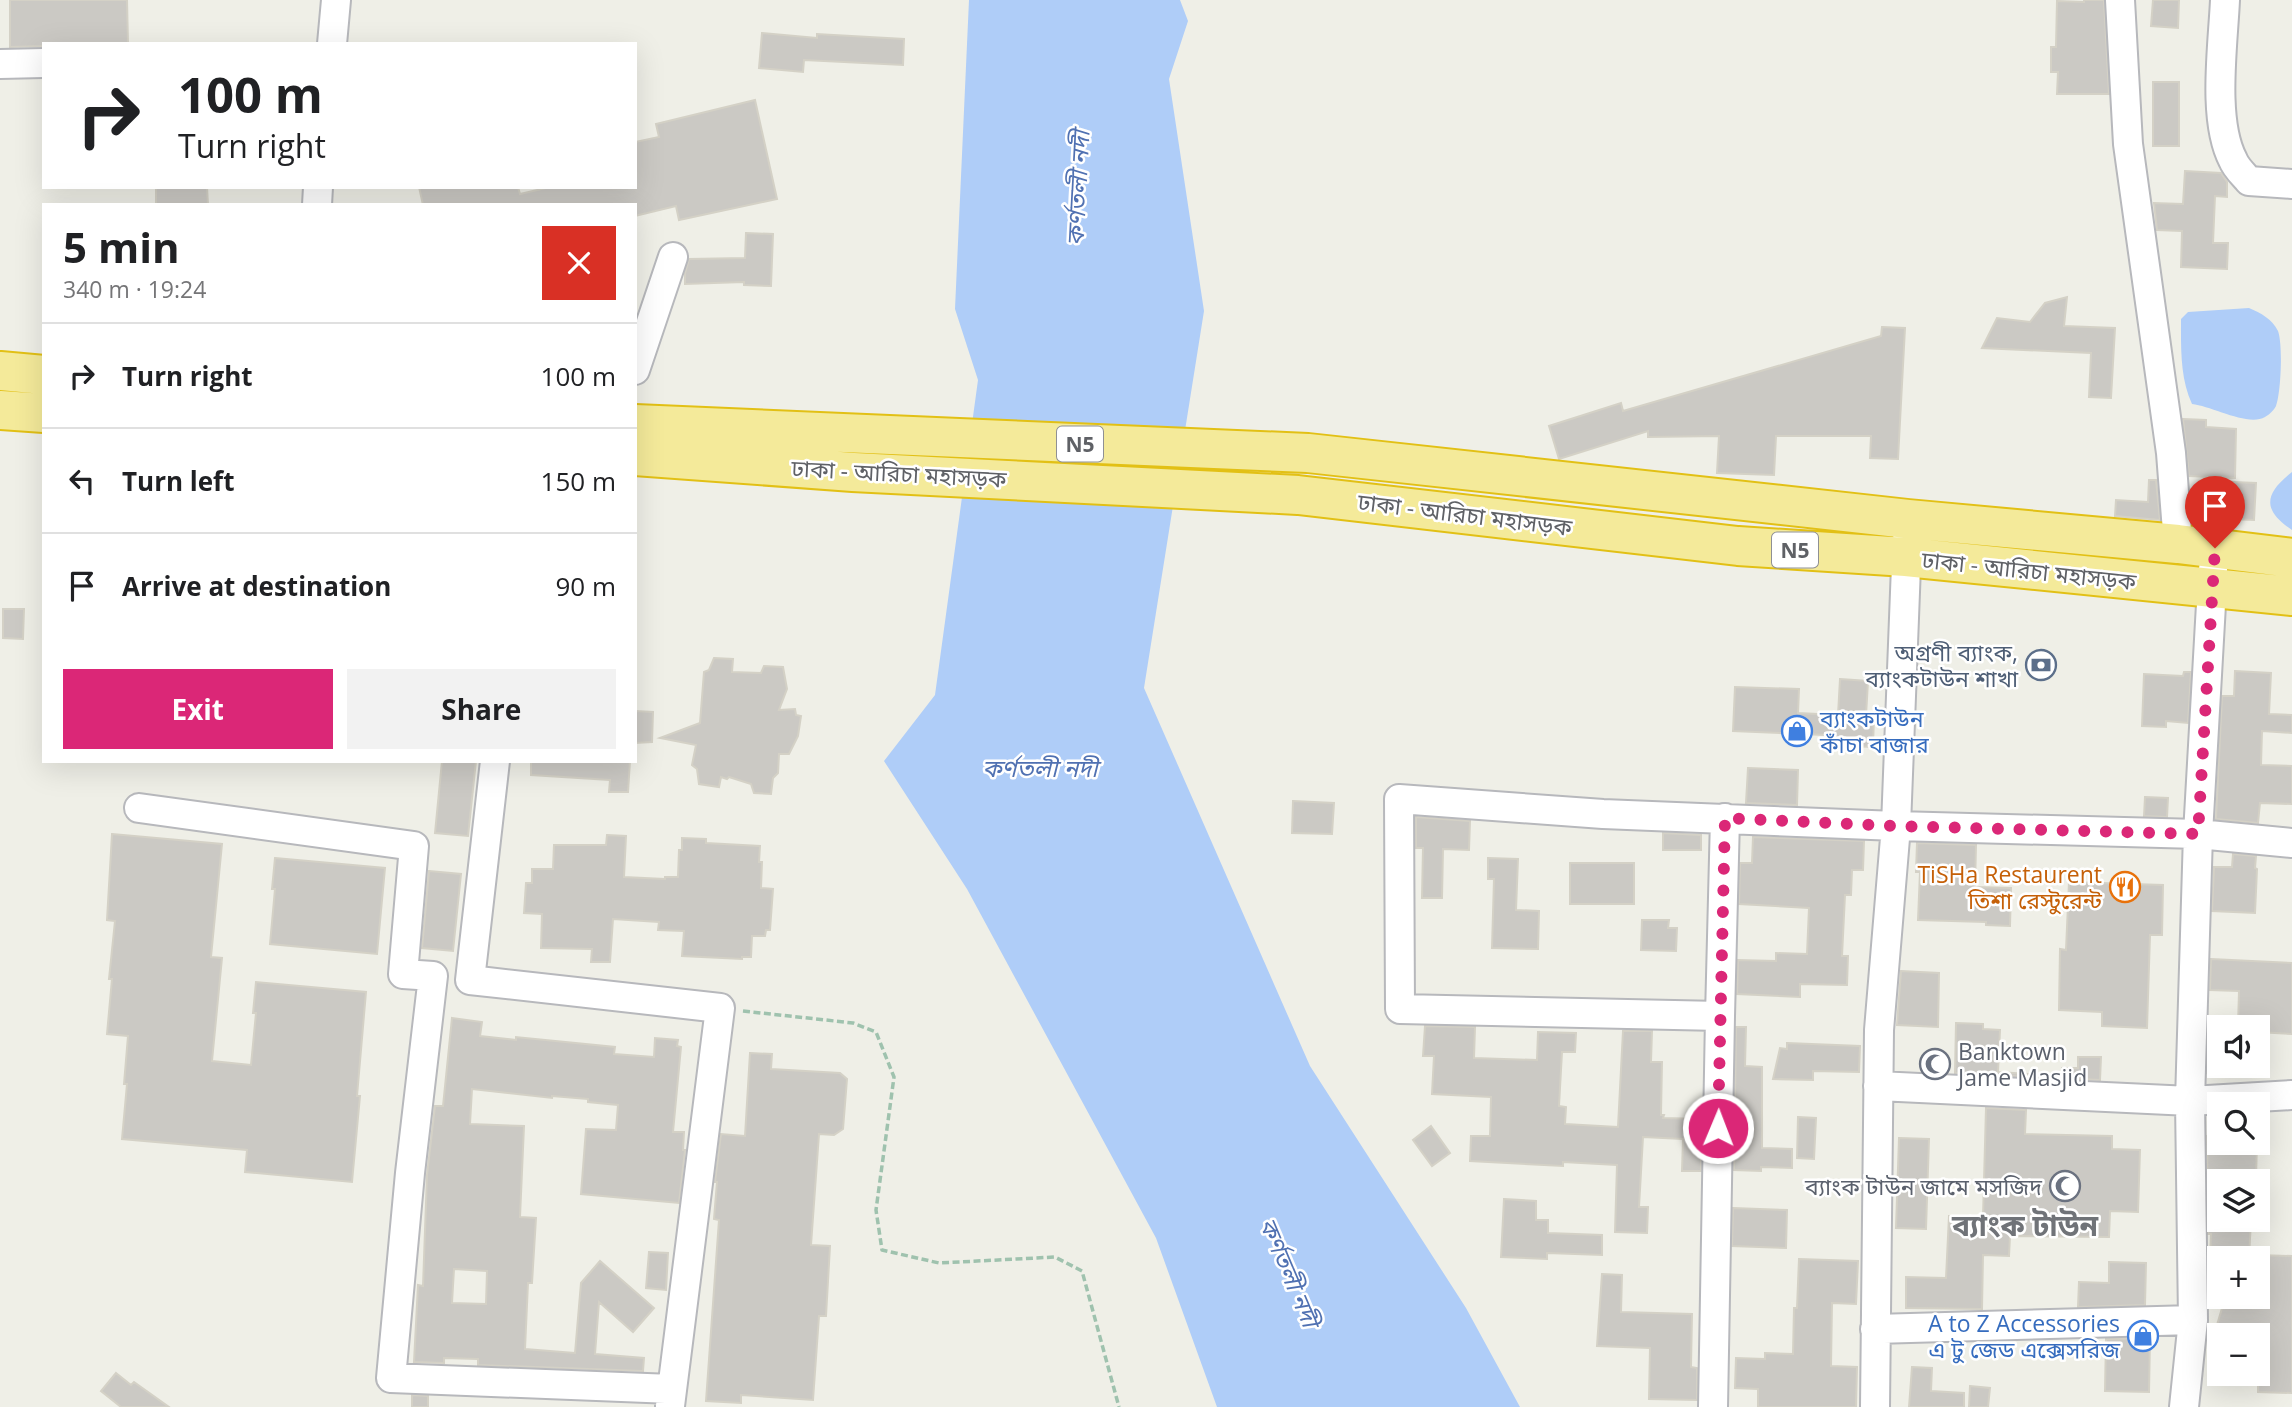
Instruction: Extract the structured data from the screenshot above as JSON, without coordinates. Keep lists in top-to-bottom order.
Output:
{
  "streets": {
    "highway": ["N5", "ঢাকা - আরিচা মহাসড়ক"]
  },
  "crossings": [
    ["N5", "ঢাকা - আরিচা মহাসড়ক"]
  ],
  "districts": ["ব্যাংক টাউন"],
  "water": ["কর্ণতলী নদী"],
  "places": {
    "bank": ["অগ্রণী ব্যাংক, ব্যাংকটাউন শাখা"],
    "shop": ["ব্যাংকটাউন কাঁচা বাজার", "A to Z Accessories এ টু জেড এক্সেসরিজ"],
    "restaurant": ["TiSHa Restaurent তিশা রেস্টুরেন্ট"],
    "mosque": ["Banktown Jame Masjid", "ব্যাংক টাউন জামে মসজিদ"]
  },
  "page": {
    "turn": ["100 m", "Turn right"],
    "heading": ["5 min", "340 m · 19:24"],
    "list": [
      {
        "name": "Turn right",
        "value": "100 m"
      },
      {
        "name": "Turn left",
        "value": "150 m"
      },
      {
        "name": "Arrive at destination",
        "value": "90 m"
      }
    ],
    "buttons": ["Exit", "Share"],
    "map_buttons": ["+", "−"]
  }
}
